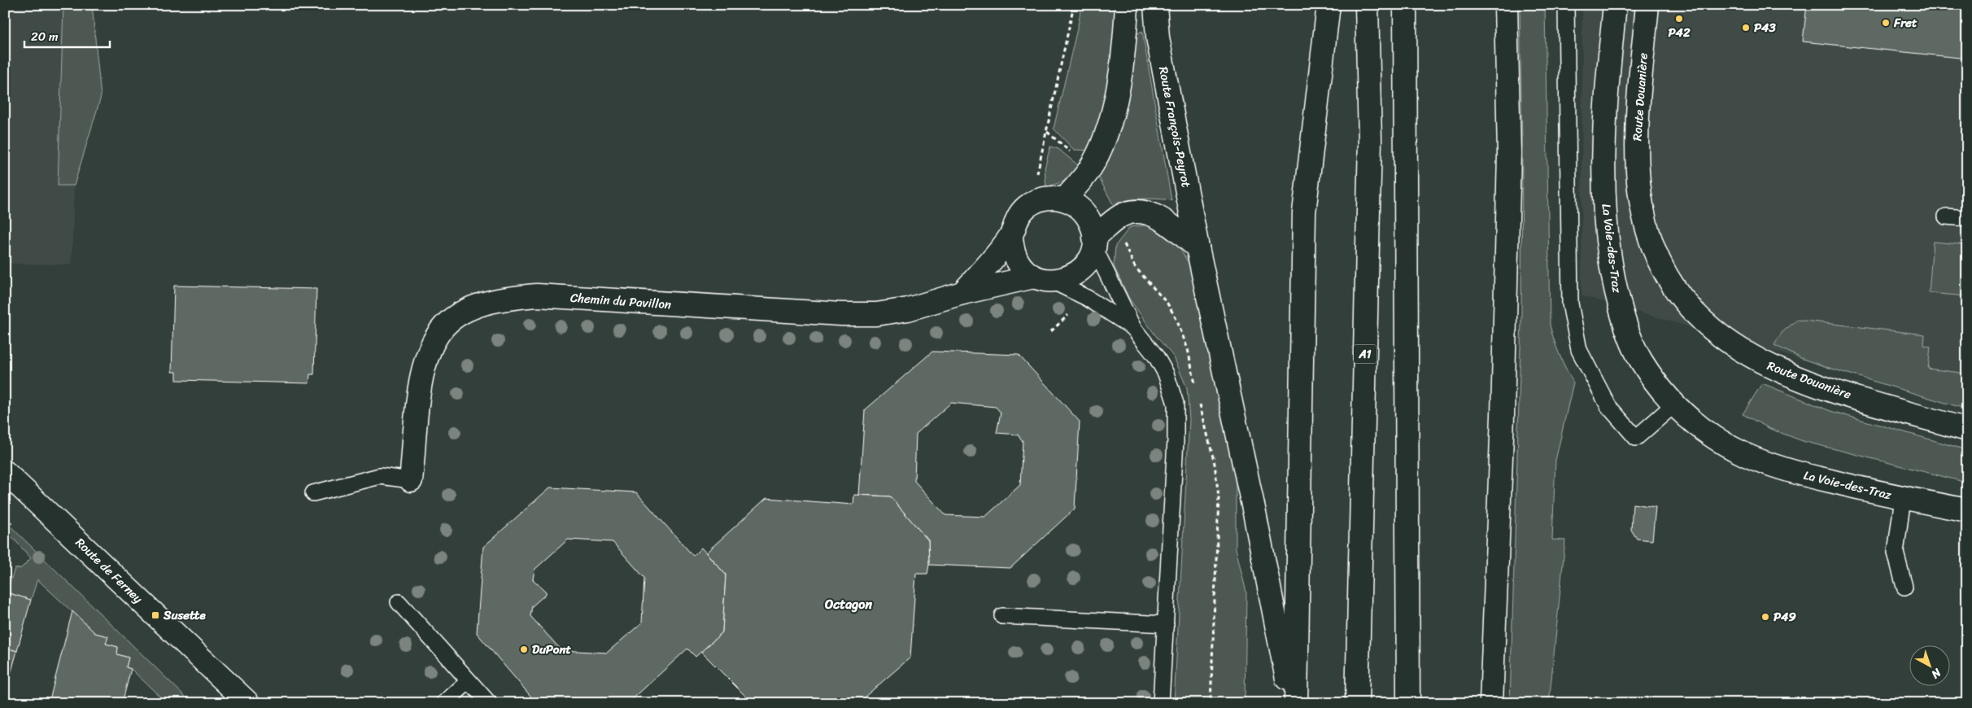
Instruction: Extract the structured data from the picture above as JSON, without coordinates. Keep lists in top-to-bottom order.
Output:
{
  "streets": {
    "main road": [
      "Route Douanière",
      "Route François-Peyrot",
      "La Voie-des-Traz",
      "Chemin du Pavillon",
      "A1",
      "Route de Ferney"
    ]
  },
  "districts": ["Octagon"],
  "places": {
    "other": [
      "P42",
      "Fret",
      "P43",
      "P49",
      "DuPont"
    ],
    "transit": ["Susette"]
  },
  "scale_bar": "20 m",
  "north": "bottom right"
}
